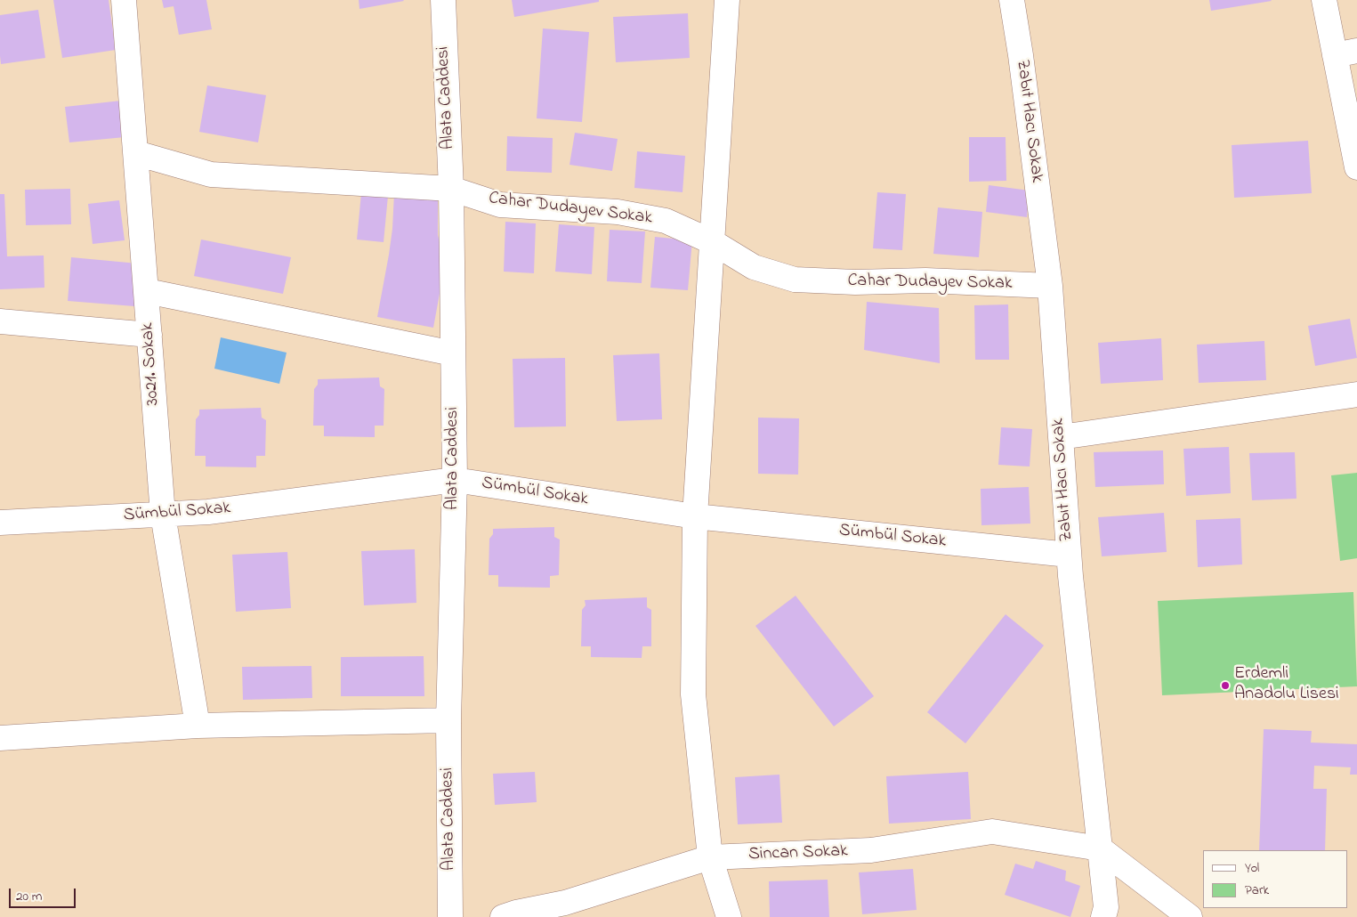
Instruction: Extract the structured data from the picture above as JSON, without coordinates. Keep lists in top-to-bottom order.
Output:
{
  "streets": {
    "street": [
      "Alata Caddesi",
      "Zabıt Hacı Sokak",
      "Cahar Dudayev Sokak",
      "3021. Sokak",
      "Sümbül Sokak",
      "Sincan Sokak"
    ]
  },
  "crossings": [
    ["Alata Caddesi", "Cahar Dudayev Sokak"],
    ["Alata Caddesi", "Sümbül Sokak"],
    ["Zabıt Hacı Sokak", "Cahar Dudayev Sokak"],
    ["Zabıt Hacı Sokak", "Sümbül Sokak"],
    ["Zabıt Hacı Sokak", "Sincan Sokak"],
    ["Cahar Dudayev Sokak", "3021. Sokak"],
    ["3021. Sokak", "Sümbül Sokak"]
  ],
  "places": ["Erdemli Anadolu Lisesi"],
  "legend": ["Yol", "Park"],
  "scale_bar": "20 m"
}
